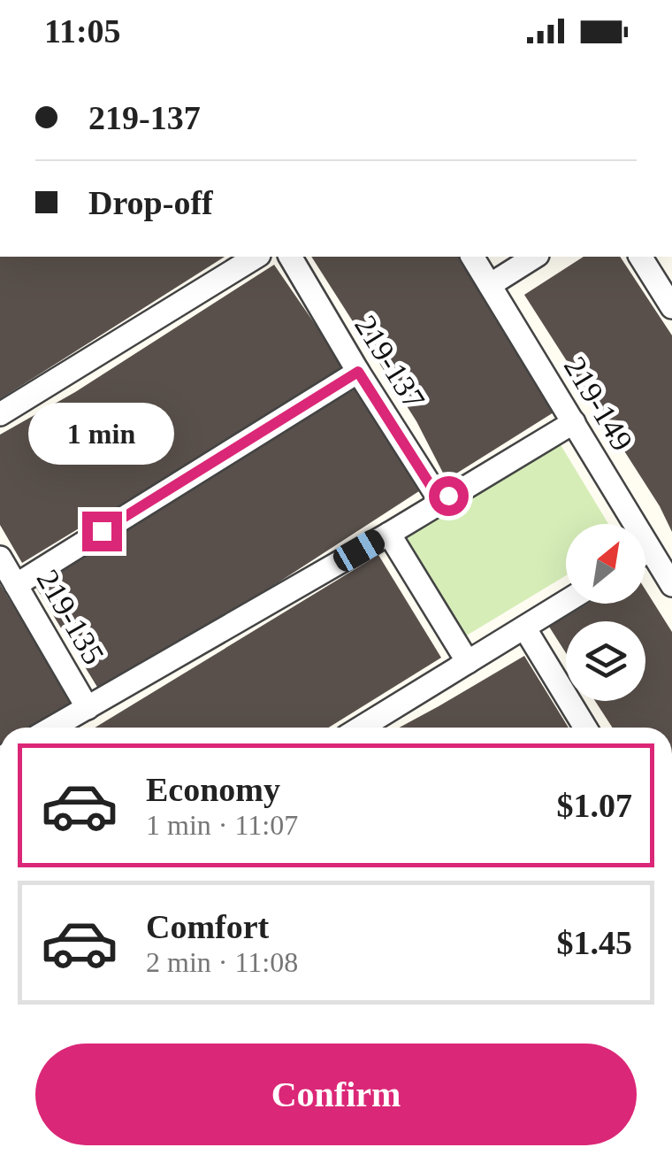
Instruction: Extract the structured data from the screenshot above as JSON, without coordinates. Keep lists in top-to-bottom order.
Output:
{
  "streets": {
    "street": ["219-137", "219-149", "219-135"]
  },
  "north": "top right",
  "page": {
    "status": "11:05",
    "banner": ["219-137", "Drop-off"],
    "bubble": "1 min",
    "list": [
      {
        "name": "Economy",
        "note": "1 min · 11:07",
        "value": "$1.07"
      },
      {
        "name": "Comfort",
        "note": "2 min · 11:08",
        "value": "$1.45"
      }
    ],
    "buttons": "Confirm"
  }
}
